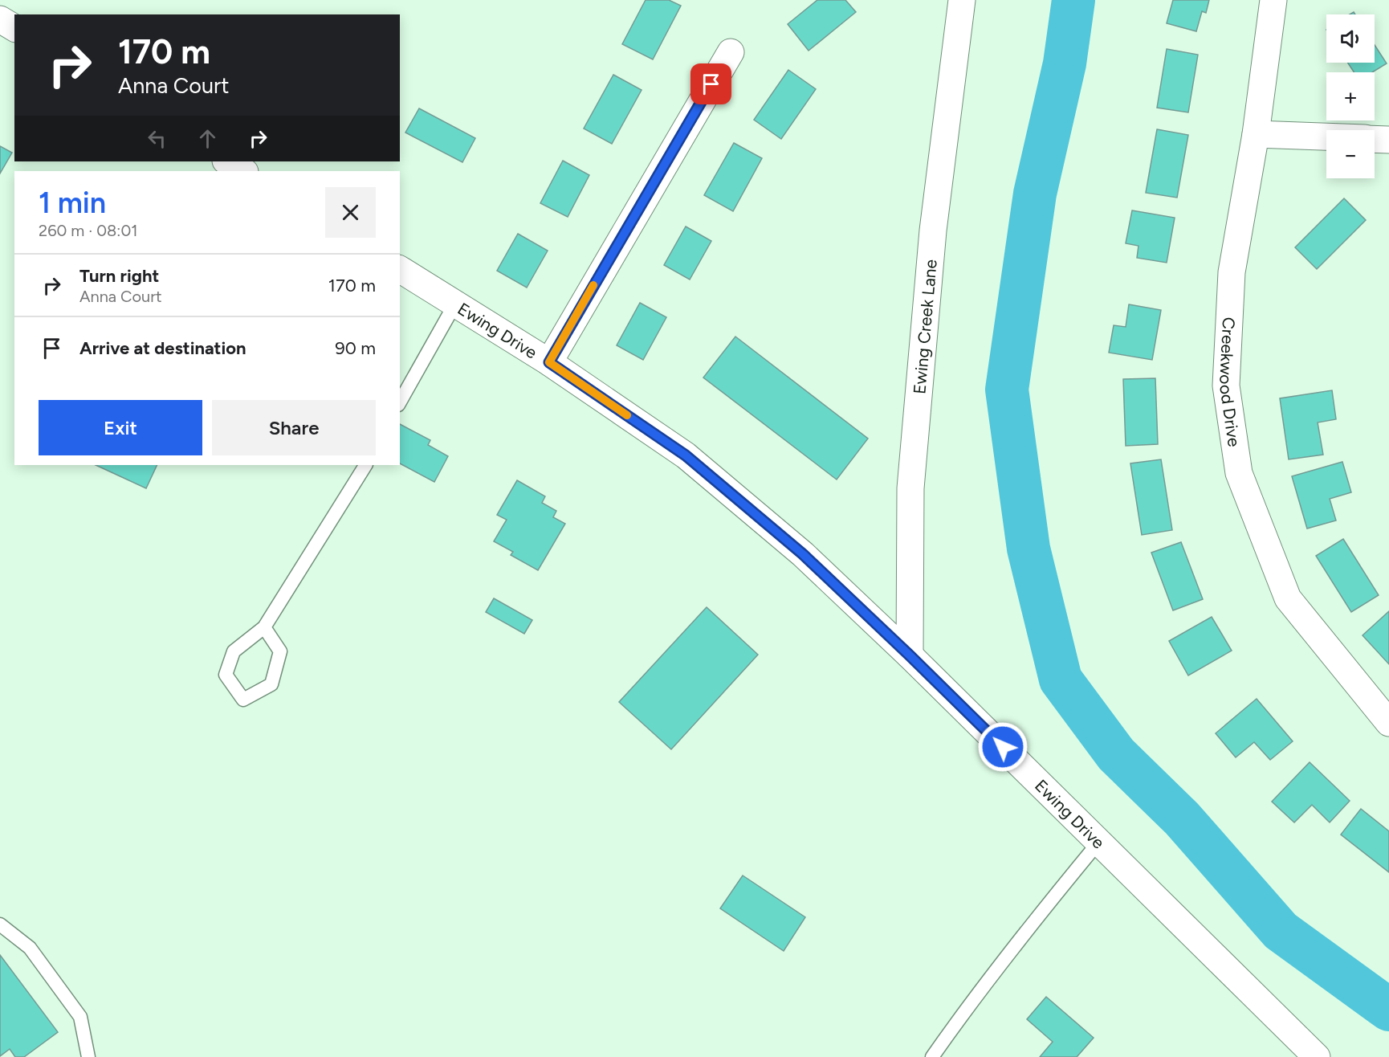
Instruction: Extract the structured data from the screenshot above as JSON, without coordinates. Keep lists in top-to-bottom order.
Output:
{
  "streets": {
    "street": ["Ewing Creek Lane", "Ewing Drive", "Creekwood Drive"]
  },
  "crossings": [
    ["Ewing Creek Lane", "Ewing Drive"]
  ],
  "page": {
    "map_buttons": ["+", "−"],
    "turn": ["170 m", "Anna Court"],
    "heading": ["1 min", "260 m · 08:01"],
    "list": [
      {
        "name": "Turn right",
        "note": "Anna Court",
        "value": "170 m"
      },
      {
        "name": "Arrive at destination",
        "value": "90 m"
      }
    ],
    "buttons": ["Exit", "Share"]
  }
}
